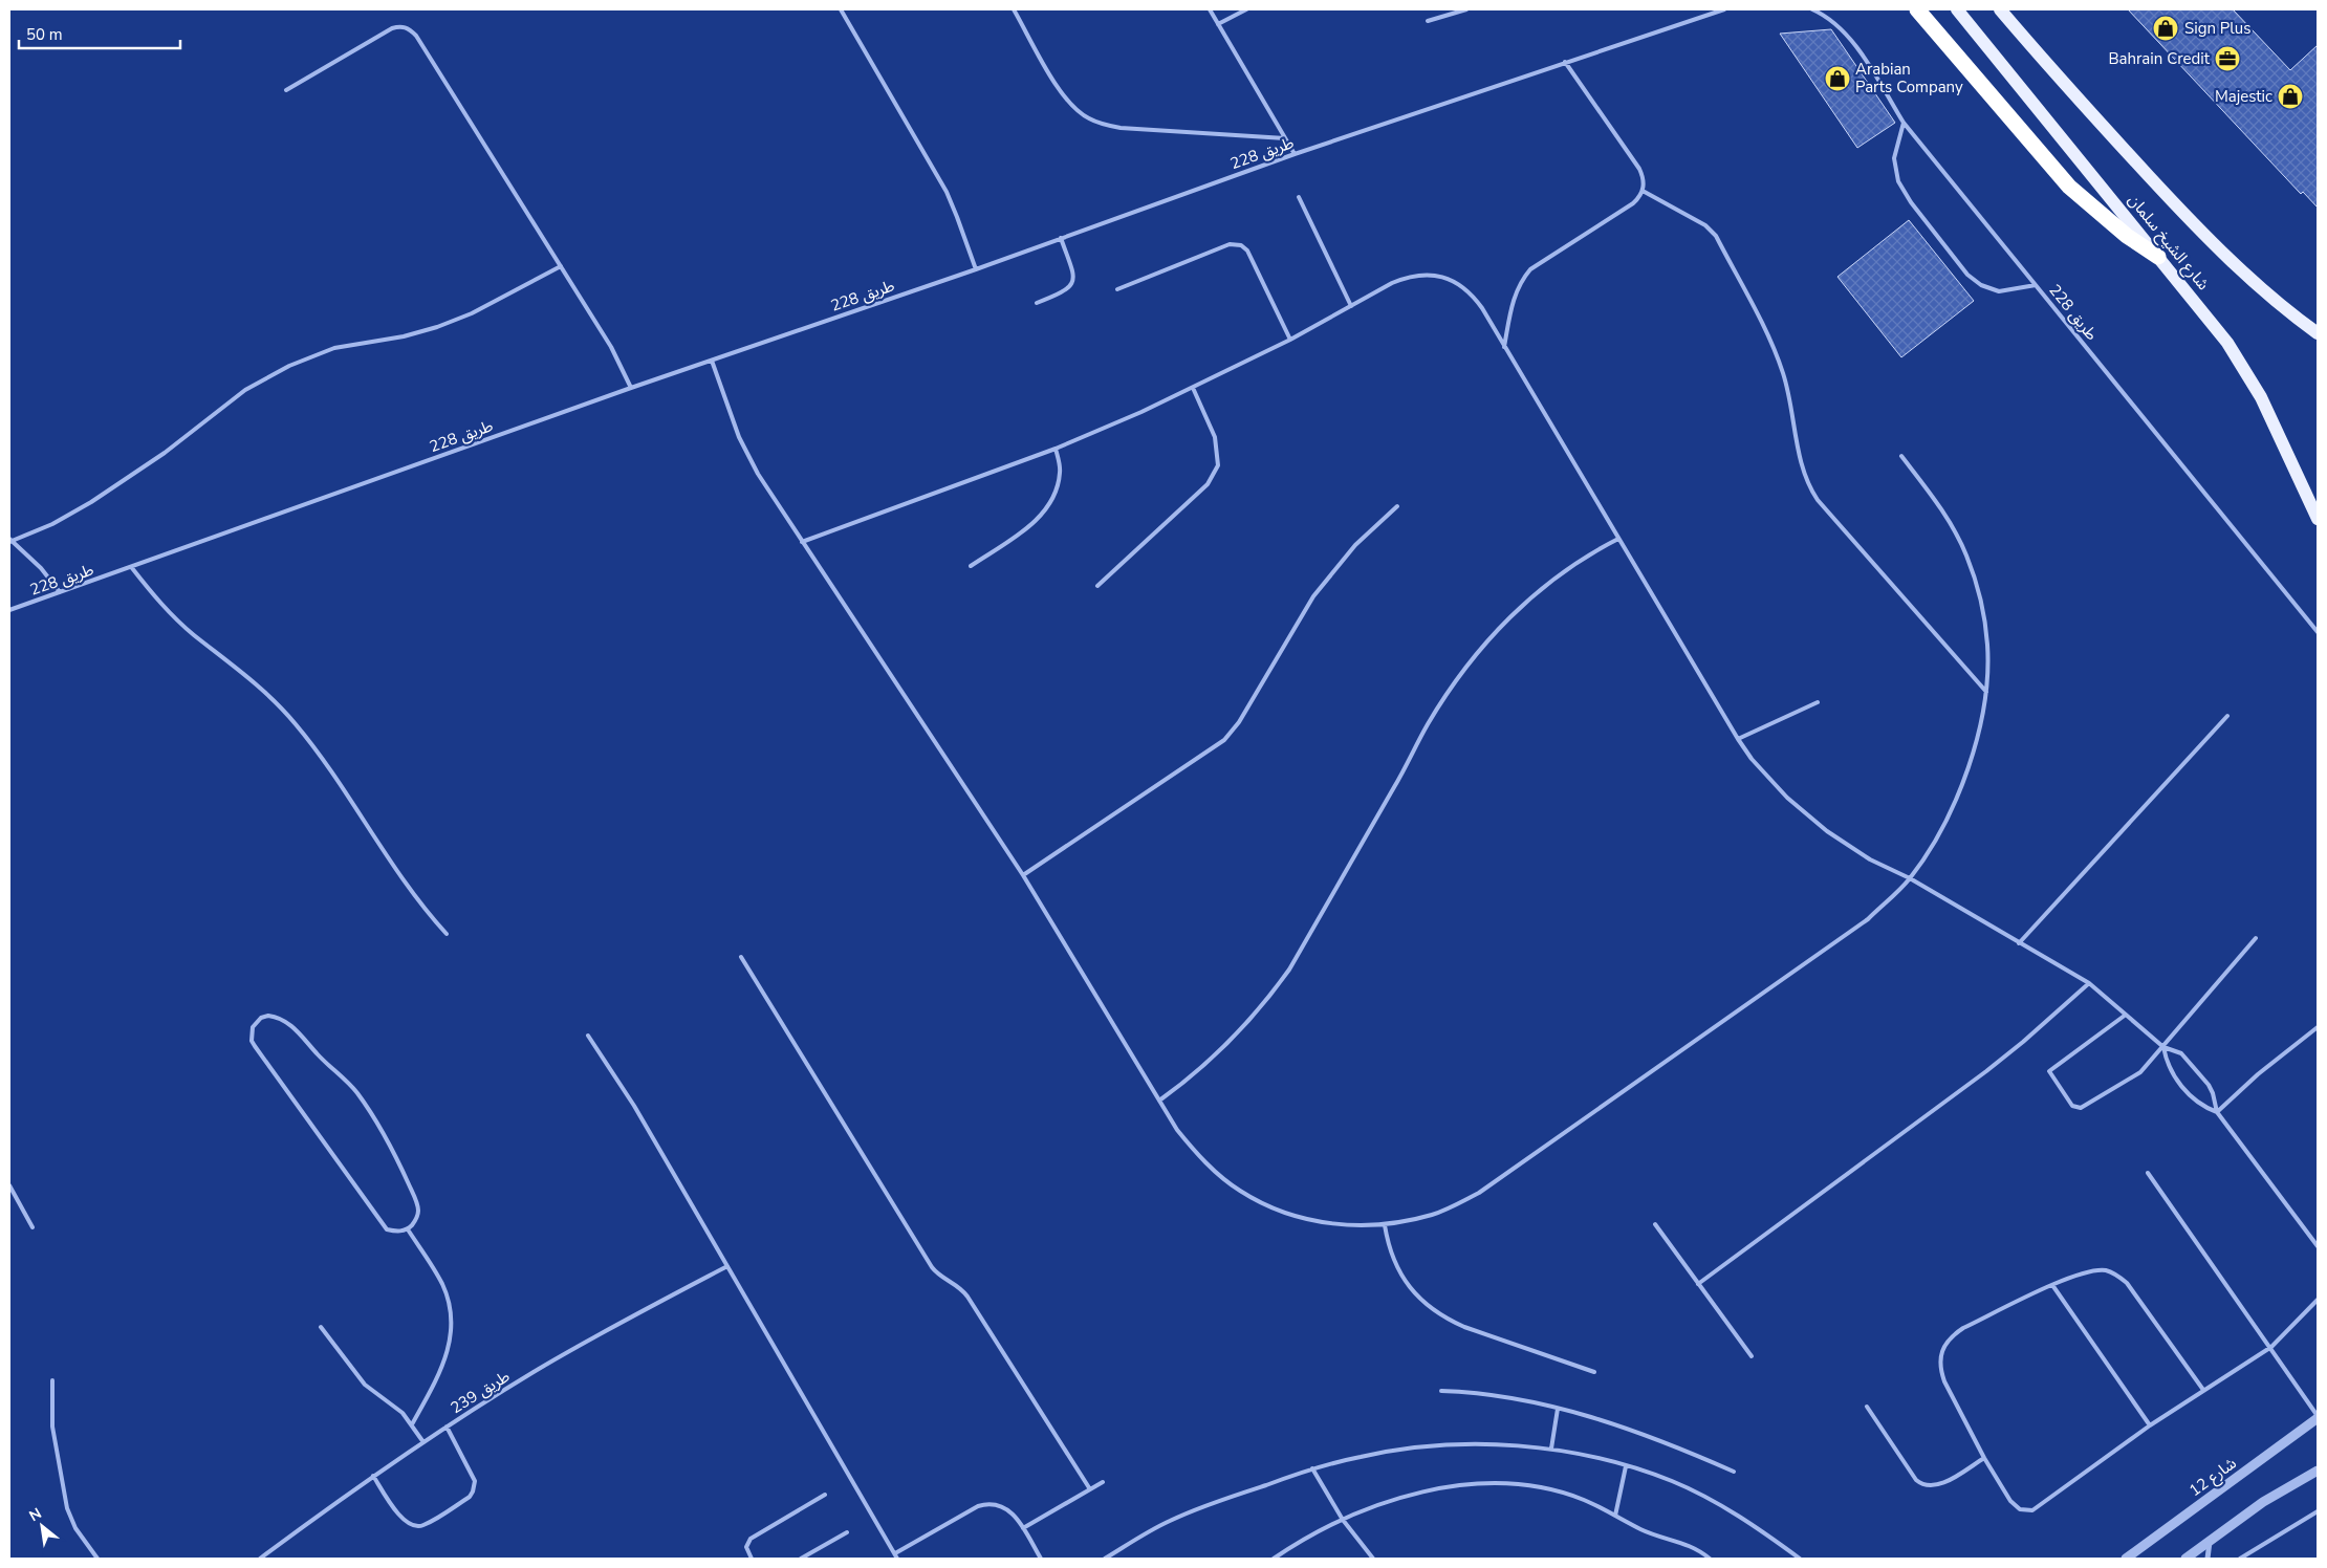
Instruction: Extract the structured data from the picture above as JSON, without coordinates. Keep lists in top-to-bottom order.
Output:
{
  "streets": {
    "main road": ["شارع الشيخ سلمان"],
    "street": ["شارع 12"],
    "lane": ["طريق 228", "طريق 239"]
  },
  "places": {
    "shop": ["Sign Plus", "Arabian Parts Company", "Majestic"],
    "office": ["Bahrain Credit"]
  },
  "scale_bar": "50 m",
  "north": "top left"
}
